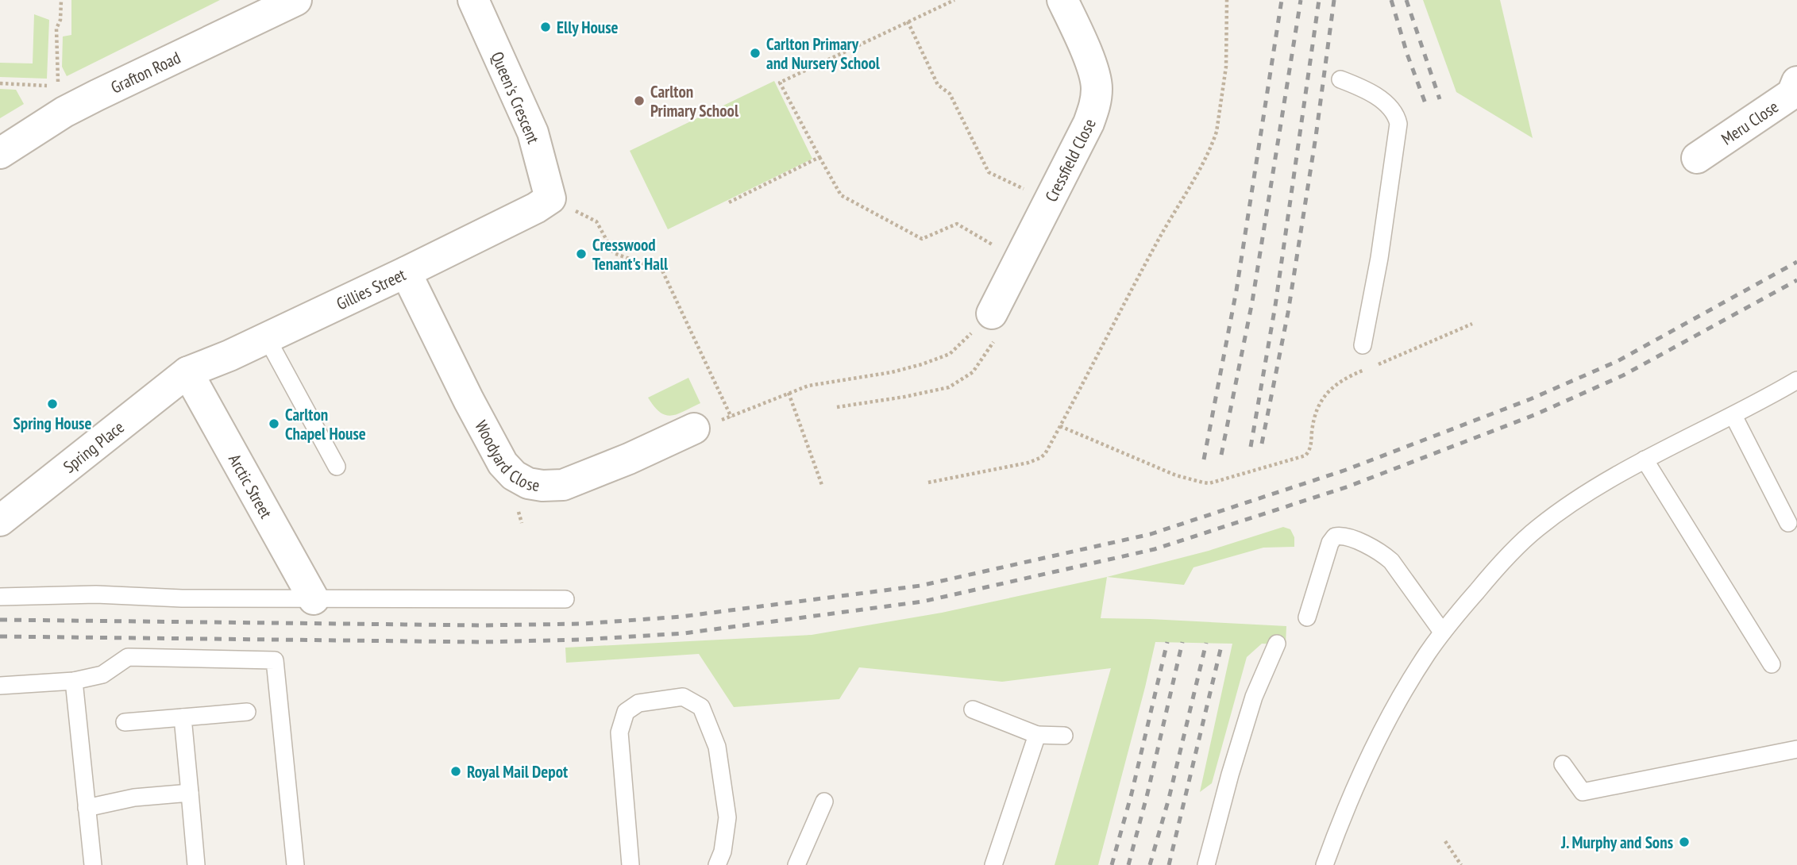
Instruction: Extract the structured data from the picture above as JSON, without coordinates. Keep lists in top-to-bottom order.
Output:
{
  "streets": {
    "street": [
      "Grafton Road",
      "Queen's Crescent",
      "Meru Close",
      "Cressfield Close",
      "Gillies Street",
      "Spring Place",
      "Woodyard Close",
      "Arctic Street"
    ]
  },
  "crossings": [
    ["Queen's Crescent", "Gillies Street"],
    ["Gillies Street", "Spring Place"],
    ["Gillies Street", "Woodyard Close"],
    ["Gillies Street", "Arctic Street"],
    ["Spring Place", "Arctic Street"]
  ],
  "places": [
    "Elly House",
    "Carlton Primary and Nursery School",
    "Carlton Primary School",
    "Cresswood Tenant's Hall",
    "Spring House",
    "Carlton Chapel House",
    "Royal Mail Depot",
    "J. Murphy and Sons"
  ]
}
